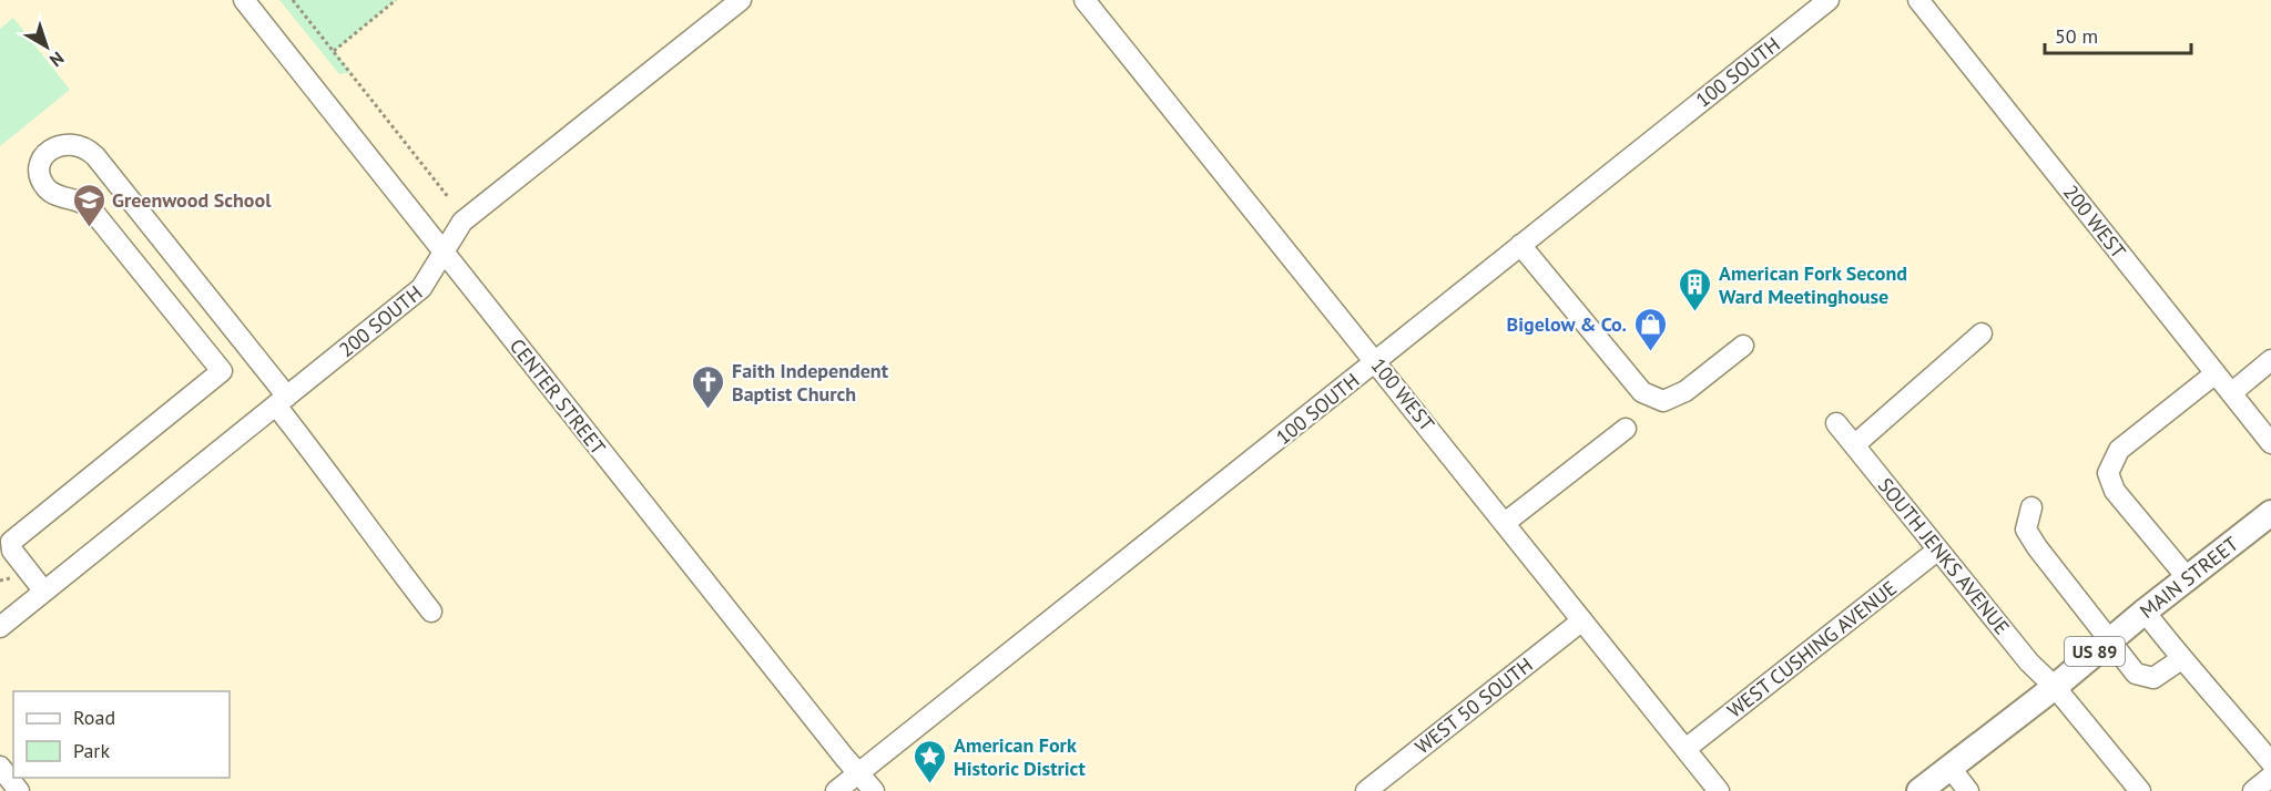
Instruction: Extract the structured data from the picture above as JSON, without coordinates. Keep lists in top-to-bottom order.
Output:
{
  "streets": {
    "main road": ["MAIN STREET", "US 89"],
    "street": [
      "100 SOUTH",
      "200 WEST",
      "200 SOUTH",
      "100 WEST",
      "CENTER STREET",
      "SOUTH JENKS AVENUE",
      "WEST CUSHING AVENUE",
      "WEST 50 SOUTH"
    ]
  },
  "crossings": [
    ["100 SOUTH", "100 WEST"],
    ["100 SOUTH", "CENTER STREET"],
    ["200 SOUTH", "CENTER STREET"],
    ["100 WEST", "WEST CUSHING AVENUE"],
    ["100 WEST", "WEST 50 SOUTH"],
    ["SOUTH JENKS AVENUE", "MAIN STREET"],
    ["SOUTH JENKS AVENUE", "WEST CUSHING AVENUE"]
  ],
  "places": {
    "school or university": ["Greenwood School"],
    "building": ["American Fork Second Ward Meetinghouse"],
    "shop": ["Bigelow & Co."],
    "church": ["Faith Independent Baptist Church"],
    "place": ["American Fork Historic District"]
  },
  "legend": ["Road", "Park"],
  "scale_bar": "50 m",
  "north": "bottom right"
}
